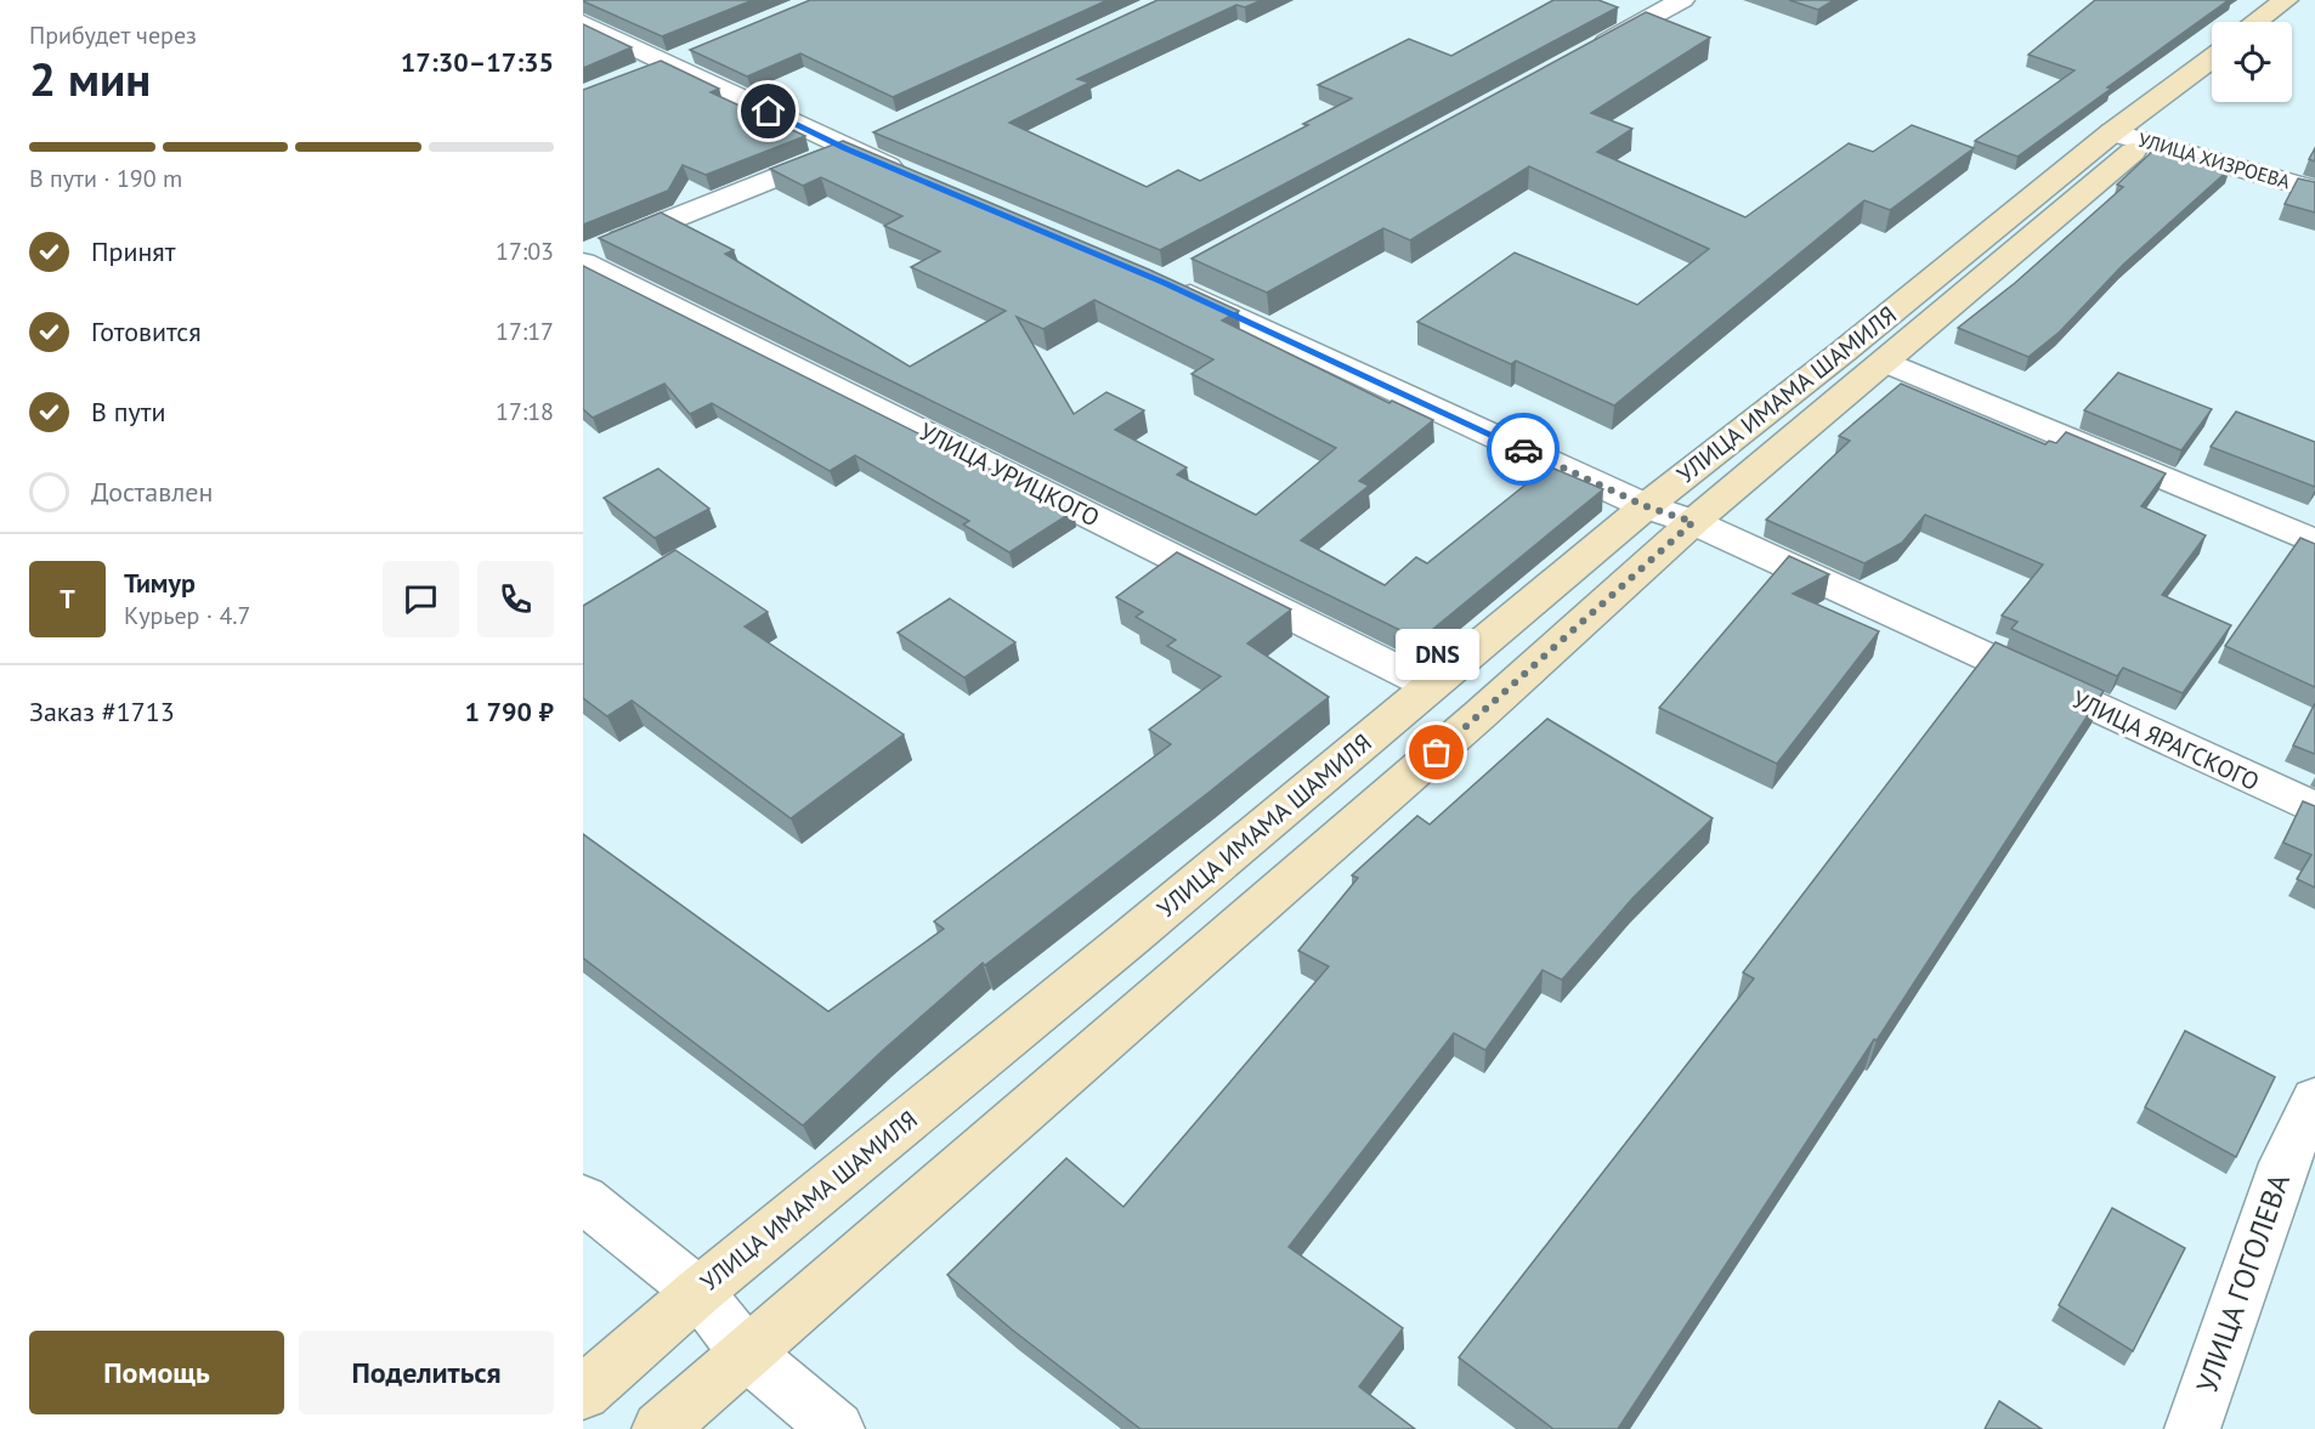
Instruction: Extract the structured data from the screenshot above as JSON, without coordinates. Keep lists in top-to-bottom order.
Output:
{
  "streets": {
    "main road": ["УЛИЦА ИМАМА ШАМИЛЯ"],
    "street": [
      "УЛИЦА ХИЗРОЕВА",
      "УЛИЦА УРИЦКОГО",
      "УЛИЦА ЯРАГСКОГО",
      "УЛИЦА ГОГОЛЕВА"
    ]
  },
  "crossings": [
    ["УЛИЦА ХИЗРОЕВА", "УЛИЦА ИМАМА ШАМИЛЯ"],
    ["УЛИЦА ИМАМА ШАМИЛЯ", "УЛИЦА УРИЦКОГО"],
    ["УЛИЦА ИМАМА ШАМИЛЯ", "УЛИЦА ЯРАГСКОГО"]
  ],
  "places": ["DNS"],
  "page": {
    "heading": ["2 мин", "Прибудет через", "17:30–17:35"],
    "panel": [
      "Тимур",
      "Курьер · 4.7",
      "Заказ #1713",
      "1 790 ₽"
    ],
    "bar": "В пути · 190 m",
    "list": [
      ["Принят", "17:03"],
      ["Готовится", "17:17"],
      ["В пути", "17:18"],
      "Доставлен"
    ],
    "round": "Т",
    "bubble": "DNS",
    "buttons": ["Помощь", "Поделиться"]
  }
}
